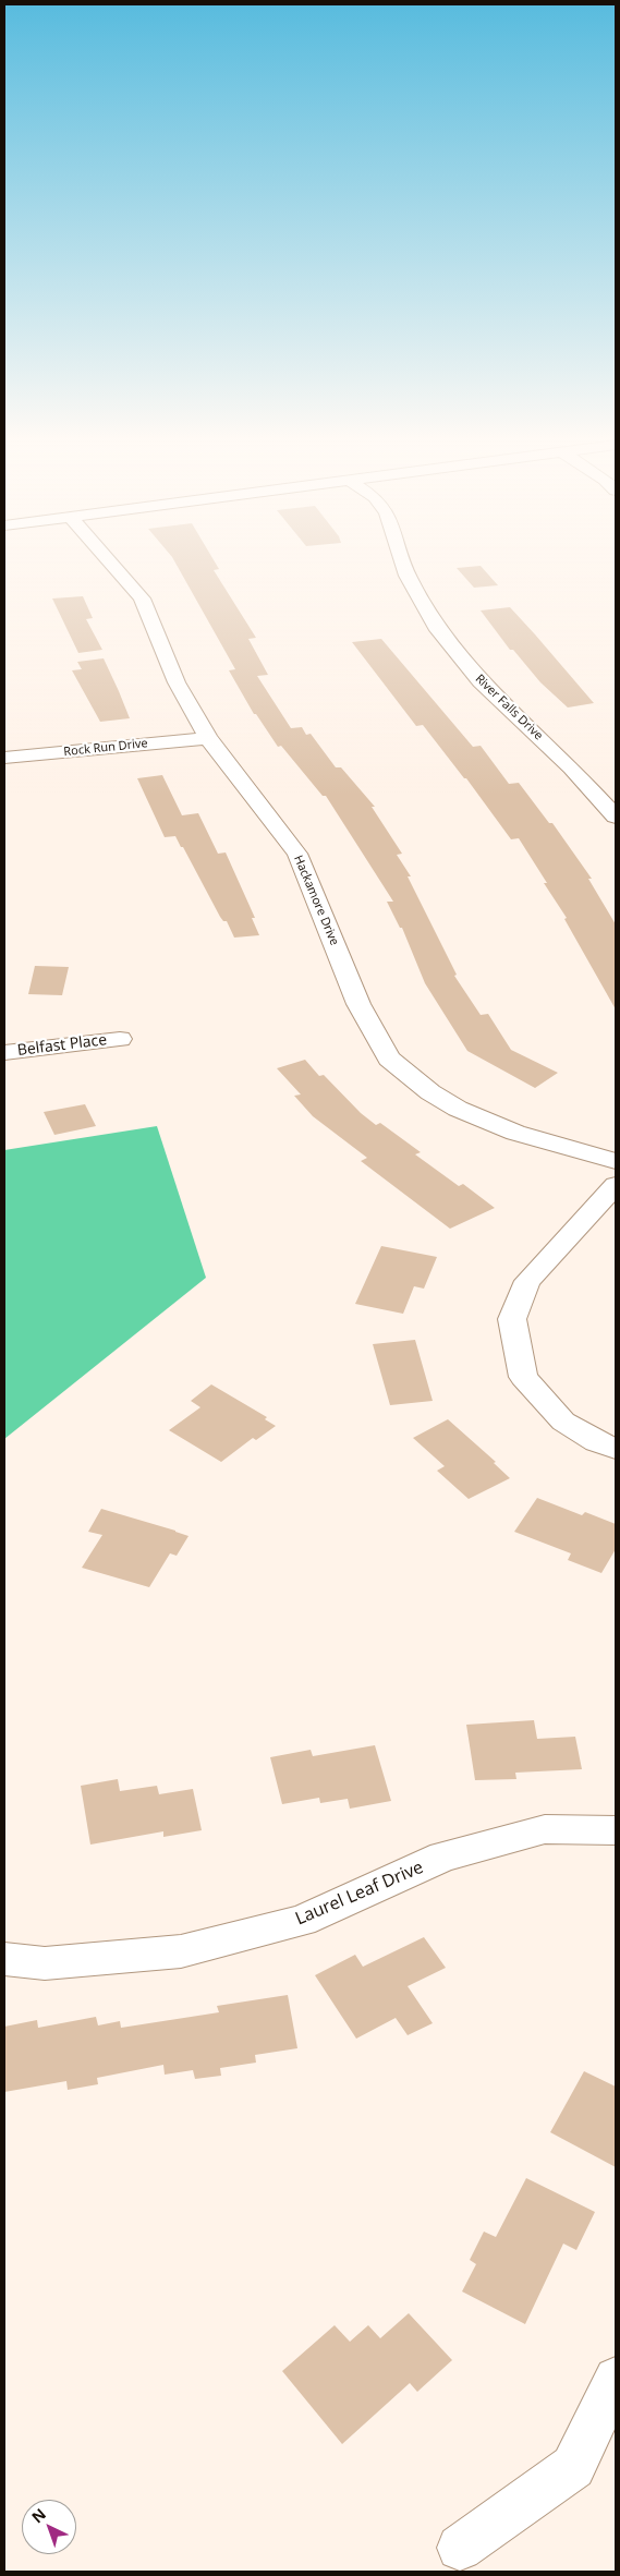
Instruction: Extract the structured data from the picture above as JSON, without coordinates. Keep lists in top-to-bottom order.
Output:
{
  "streets": {
    "street": [
      "River Falls Drive",
      "Rock Run Drive",
      "Hackamore Drive",
      "Belfast Place",
      "Laurel Leaf Drive"
    ]
  },
  "crossings": [
    ["Rock Run Drive", "Hackamore Drive"]
  ],
  "north": "top left"
}
